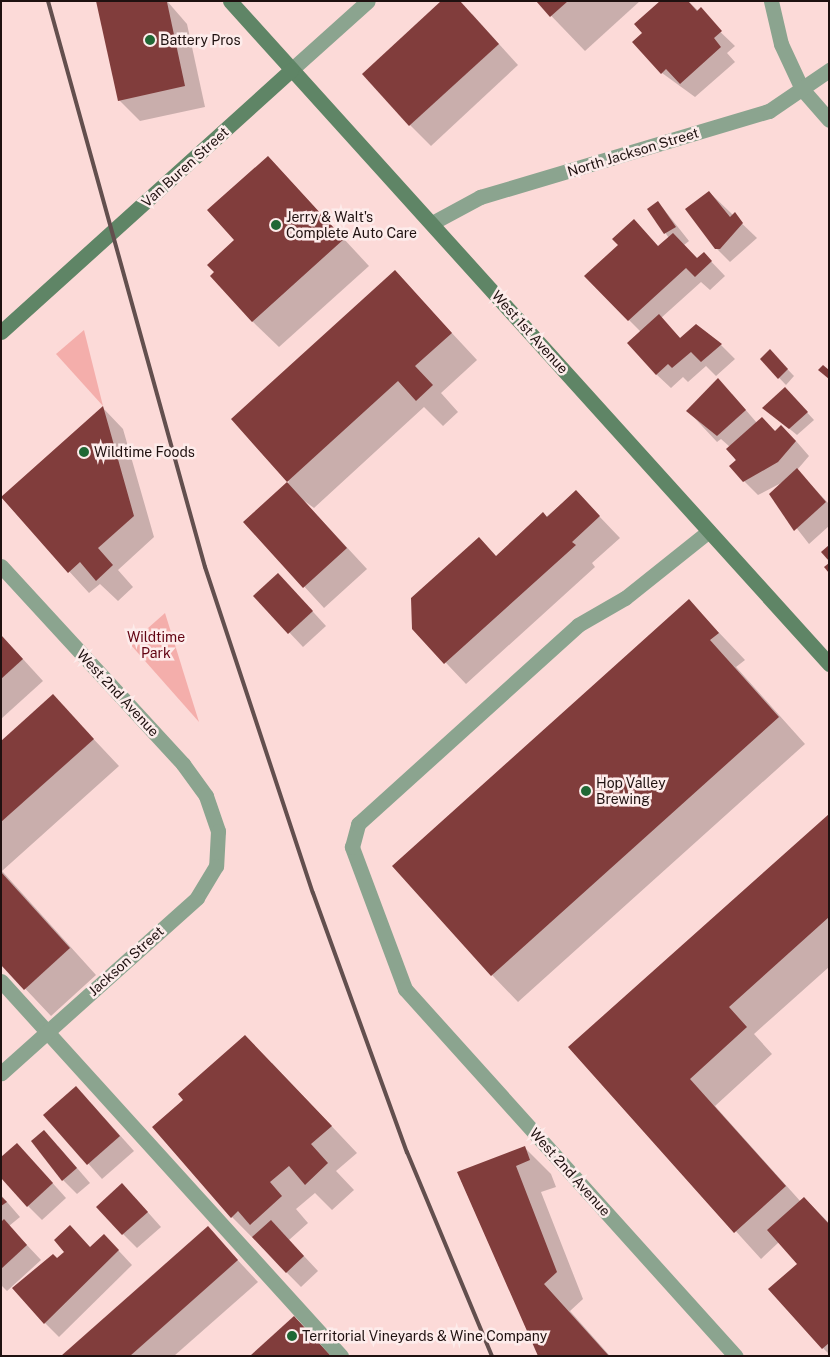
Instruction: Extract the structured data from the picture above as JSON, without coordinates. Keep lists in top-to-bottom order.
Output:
{
  "streets": {
    "street": [
      "North Jackson Street",
      "Van Buren Street",
      "West 1st Avenue",
      "West 2nd Avenue",
      "Jackson Street"
    ]
  },
  "crossings": [
    ["North Jackson Street", "West 1st Avenue"],
    ["Van Buren Street", "West 1st Avenue"],
    ["West 1st Avenue", "West 2nd Avenue"],
    ["West 2nd Avenue", "Jackson Street"]
  ],
  "parks": ["Wildtime Park"],
  "places": [
    "Battery Pros",
    "Jerry & Walt's Complete Auto Care",
    "Wildtime Foods",
    "Hop Valley Brewing",
    "Territorial Vineyards & Wine Company"
  ]
}
